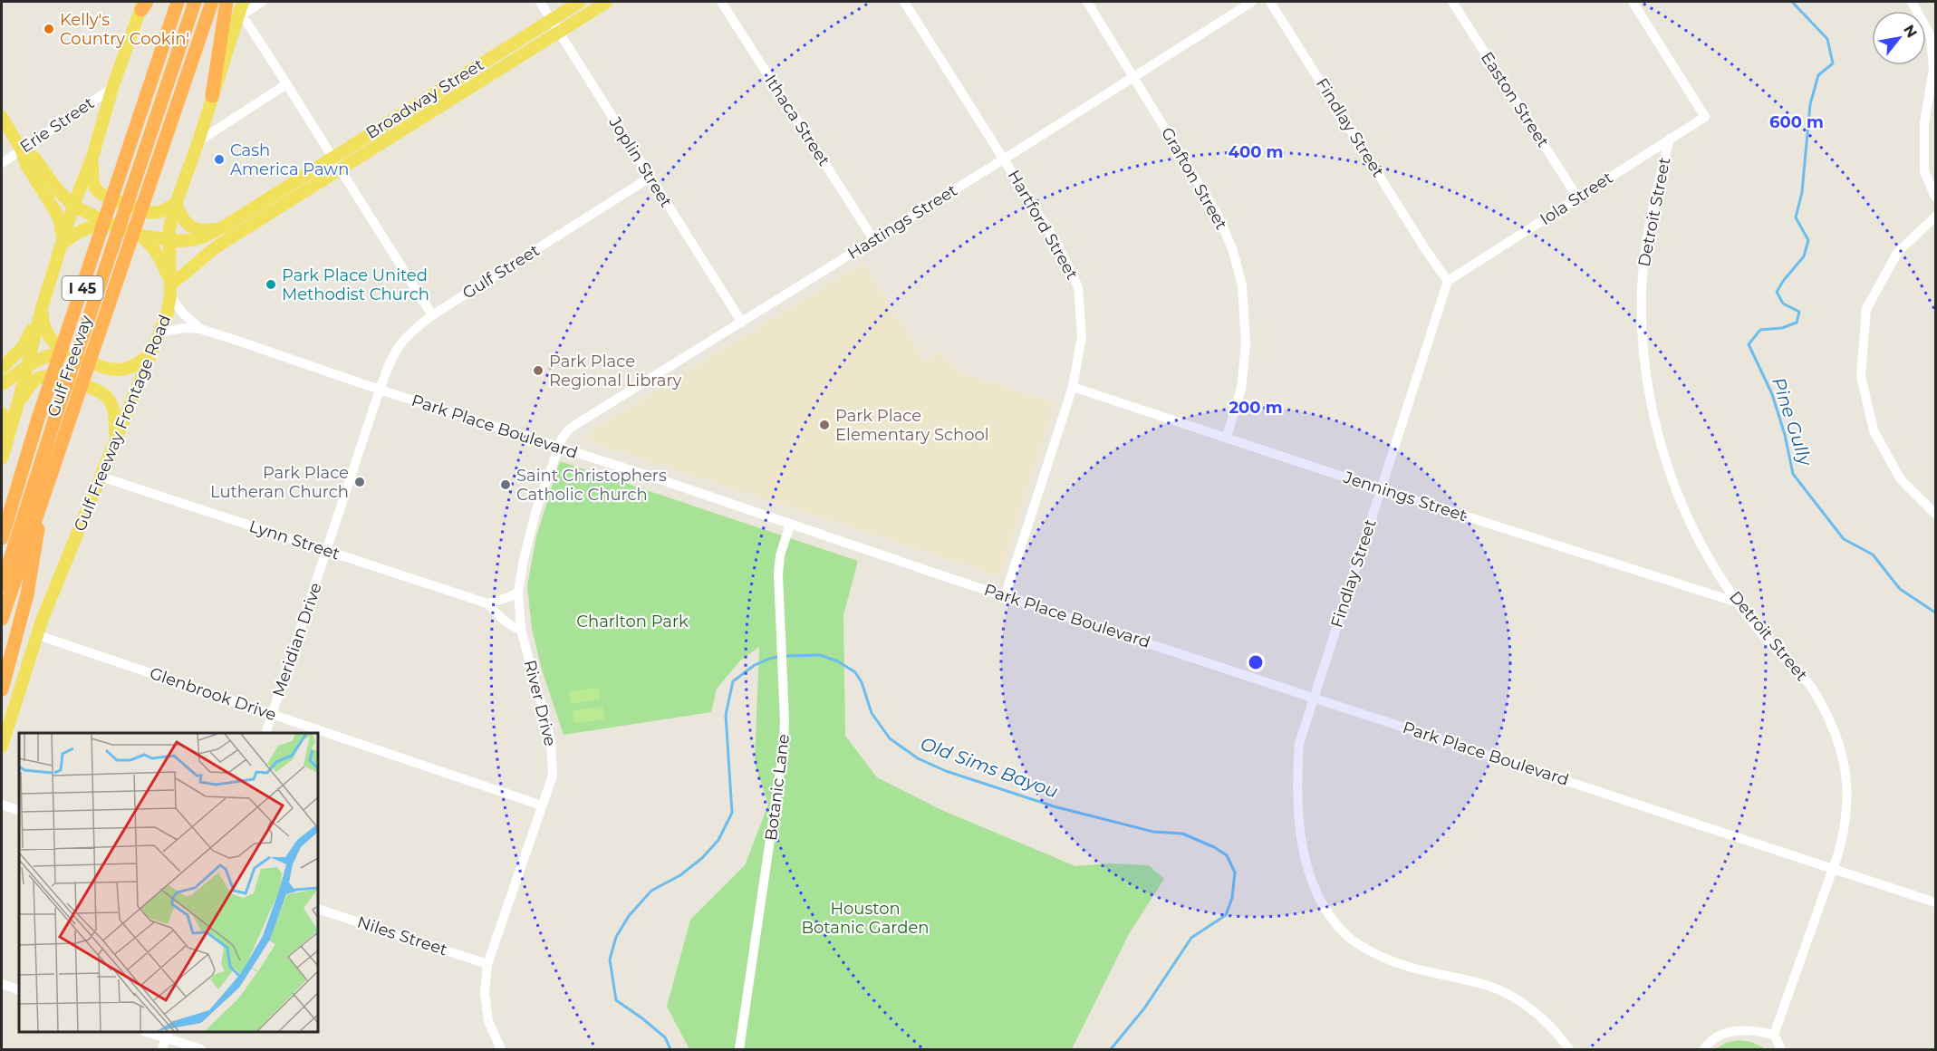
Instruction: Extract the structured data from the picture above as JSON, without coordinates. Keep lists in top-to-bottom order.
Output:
{
  "streets": {
    "highway": ["I 45", "Gulf Freeway"],
    "main road": ["Broadway Street", "Gulf Freeway Frontage Road"],
    "street": [
      "Easton Street",
      "Ithaca Street",
      "Erie Street",
      "Findlay Street",
      "Joplin Street",
      "Grafton Street",
      "Iola Street",
      "Detroit Street",
      "Hastings Street",
      "Hartford Street",
      "Gulf Street",
      "Park Place Boulevard",
      "Jennings Street",
      "Lynn Street",
      "Meridian Drive",
      "Glenbrook Drive",
      "River Drive",
      "Botanic Lane",
      "Niles Street"
    ]
  },
  "crossings": [
    ["Broadway Street", "Joplin Street"],
    ["Broadway Street", "Gulf Freeway Frontage Road"],
    ["Broadway Street", "Park Place Boulevard"],
    ["Easton Street", "Iola Street"],
    ["Ithaca Street", "Hastings Street"],
    ["Findlay Street", "Iola Street"],
    ["Findlay Street", "Park Place Boulevard"],
    ["Findlay Street", "Jennings Street"],
    ["Joplin Street", "Hastings Street"],
    ["Joplin Street", "Gulf Street"],
    ["Grafton Street", "Hastings Street"],
    ["Grafton Street", "Jennings Street"],
    ["Iola Street", "Detroit Street"],
    ["Detroit Street", "Park Place Boulevard"],
    ["Detroit Street", "Jennings Street"],
    ["Hastings Street", "Hartford Street"],
    ["Hastings Street", "Park Place Boulevard"],
    ["Hastings Street", "River Drive"],
    ["Hartford Street", "Park Place Boulevard"],
    ["Hartford Street", "Jennings Street"],
    ["Gulf Street", "Park Place Boulevard"],
    ["Gulf Street", "Meridian Drive"],
    ["Gulf Freeway Frontage Road", "Park Place Boulevard"],
    ["Gulf Freeway Frontage Road", "Lynn Street"],
    ["Gulf Freeway Frontage Road", "Glenbrook Drive"],
    ["Park Place Boulevard", "Meridian Drive"],
    ["Park Place Boulevard", "River Drive"],
    ["Park Place Boulevard", "Botanic Lane"],
    ["Lynn Street", "Meridian Drive"],
    ["Lynn Street", "River Drive"],
    ["Meridian Drive", "Glenbrook Drive"],
    ["Glenbrook Drive", "River Drive"],
    ["River Drive", "Niles Street"]
  ],
  "water": ["Pine Gully", "Old Sims Bayou"],
  "parks": ["Charlton Park", "Houston Botanic Garden"],
  "places": [
    "Kelly's Country Cookin'",
    "Cash America Pawn",
    "Park Place United Methodist Church",
    "Park Place Regional Library",
    "Park Place Elementary School",
    "Park Place Lutheran Church",
    "Saint Christophers Catholic Church"
  ],
  "north": "top right",
  "rings": ["600 m", "400 m", "200 m"]
}
